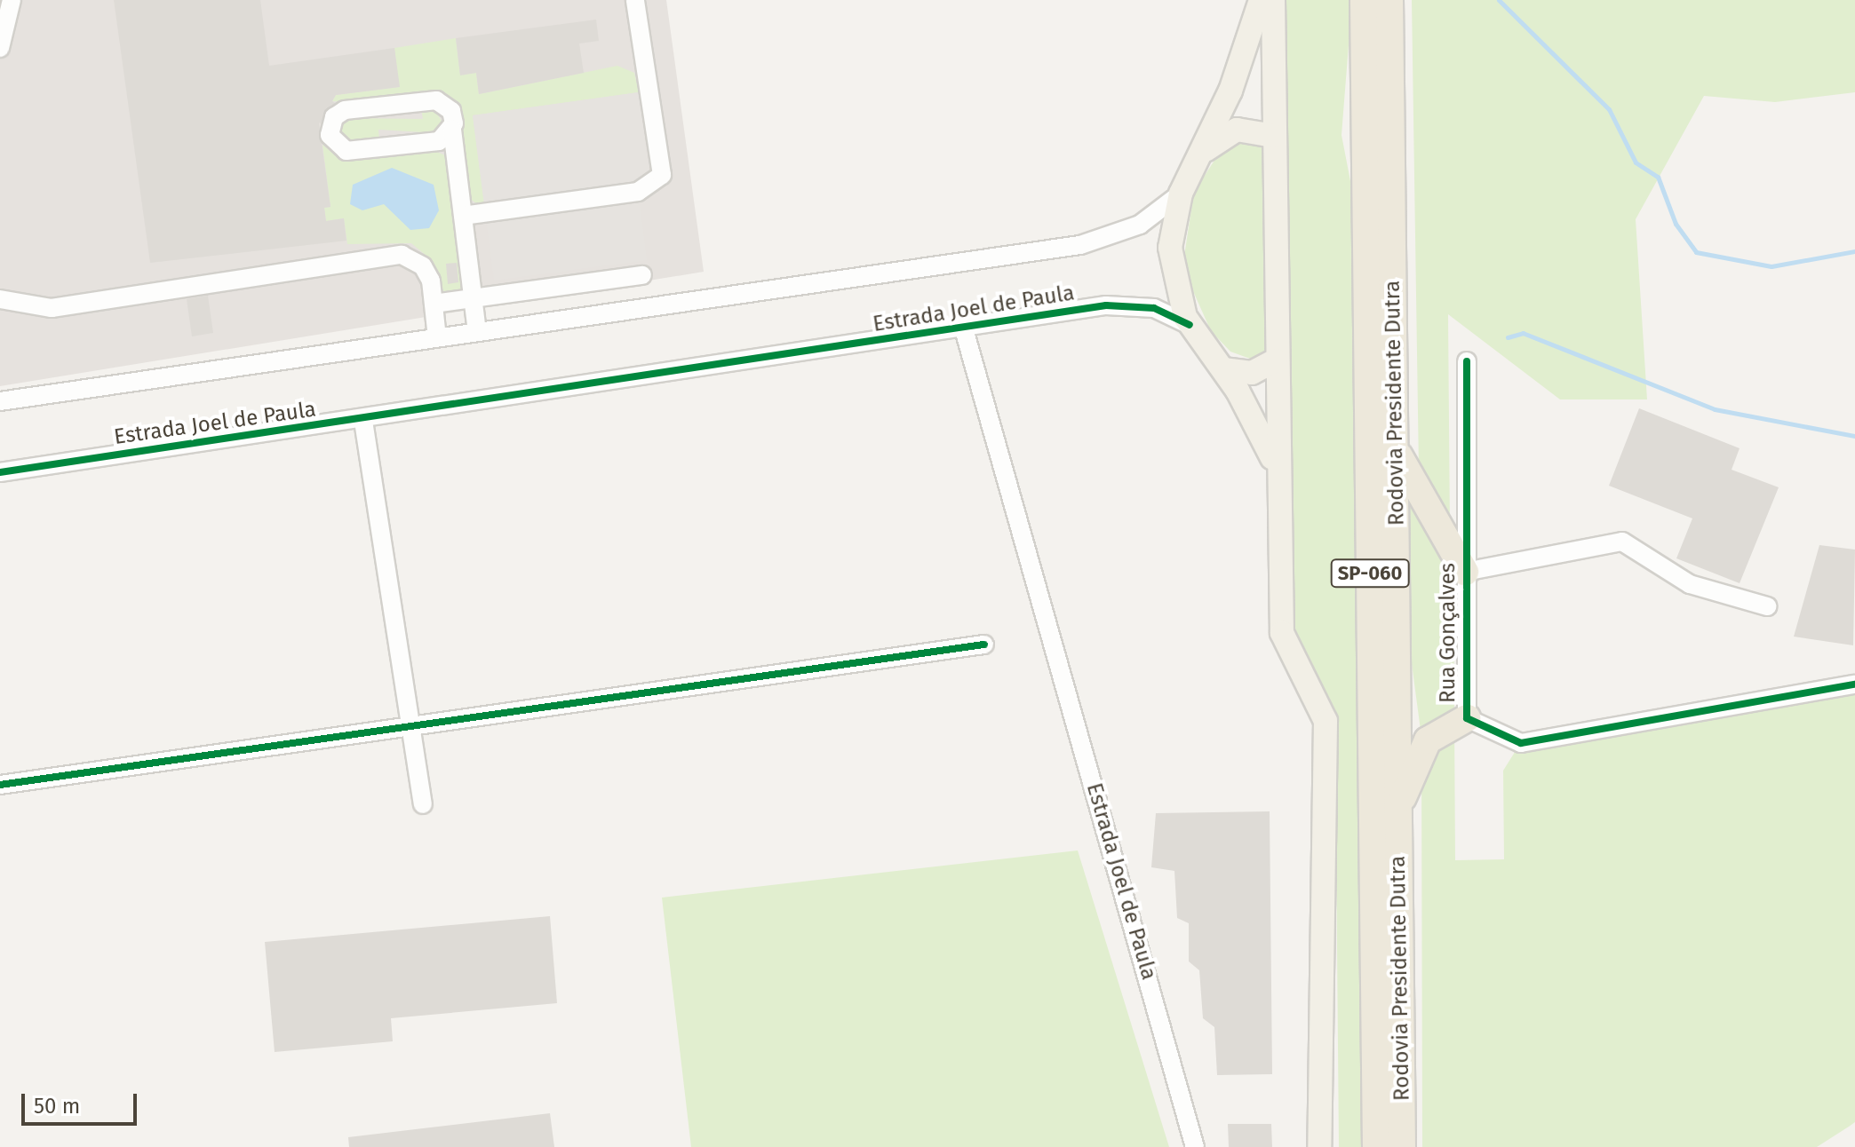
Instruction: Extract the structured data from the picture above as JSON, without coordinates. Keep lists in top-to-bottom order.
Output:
{
  "streets": {
    "highway": ["Rodovia Presidente Dutra", "SP-060"],
    "street": ["Estrada Joel de Paula", "Rua Gonçalves"]
  },
  "scale_bar": "50 m"
}
